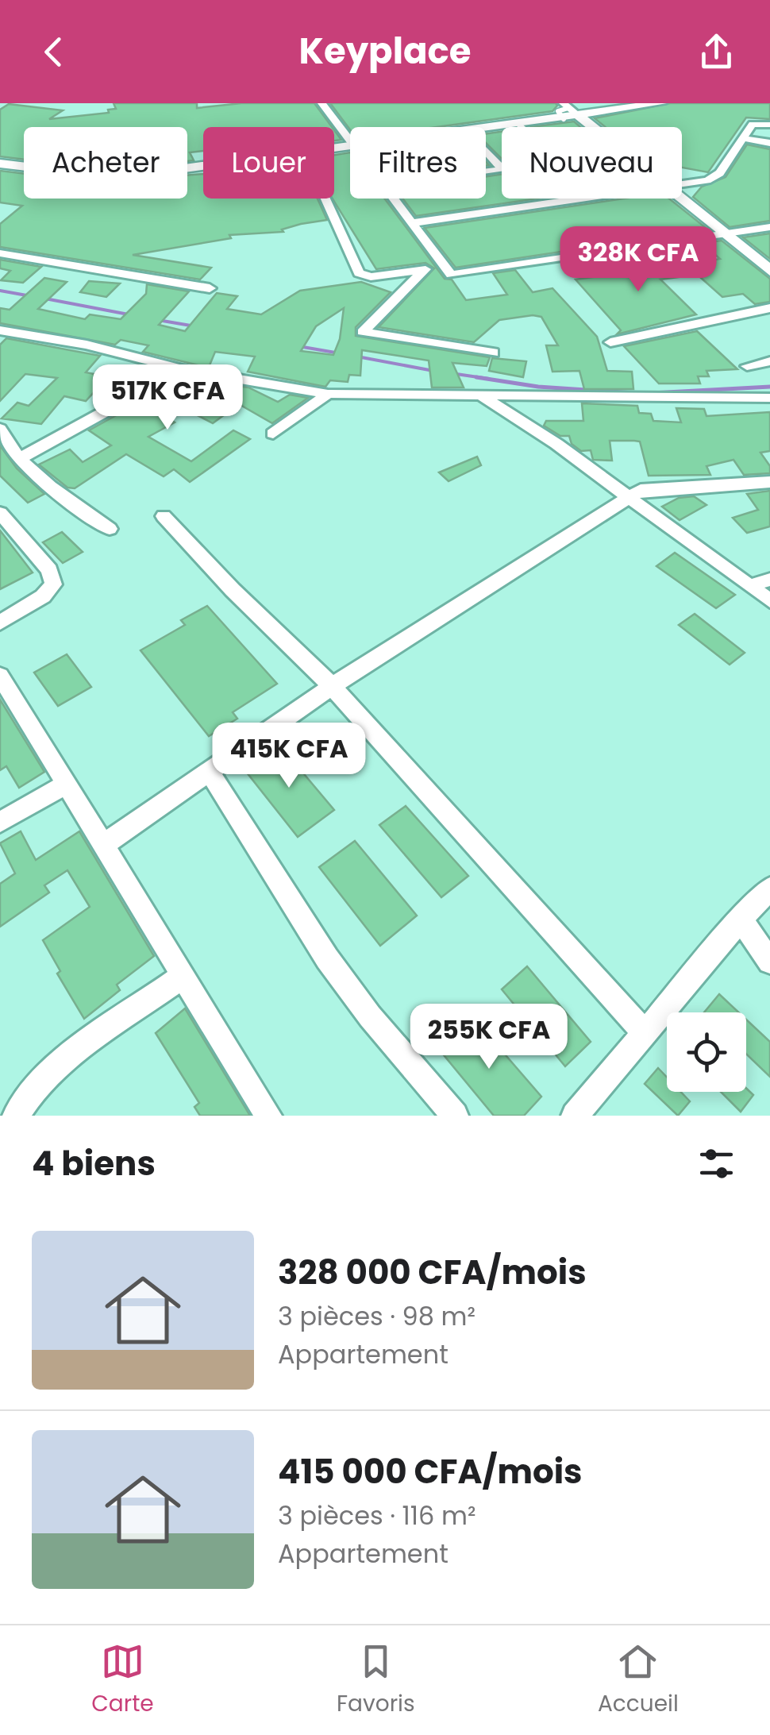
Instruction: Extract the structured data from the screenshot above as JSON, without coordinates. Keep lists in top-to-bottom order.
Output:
{
  "page": {
    "header": "Keyplace",
    "chip": [
      "Acheter",
      "Louer",
      "Filtres",
      "Nouveau"
    ],
    "price": [
      "328K CFA",
      "517K CFA",
      "415K CFA",
      "255K CFA"
    ],
    "heading": "4 biens",
    "list": [
      {
        "name": "328 000 CFA/mois",
        "note": "3 pièces · 98 m² · Appartement"
      },
      {
        "name": "415 000 CFA/mois",
        "note": "3 pièces · 116 m² · Appartement"
      }
    ],
    "tabs": ["Carte", "Favoris", "Accueil"]
  }
}
